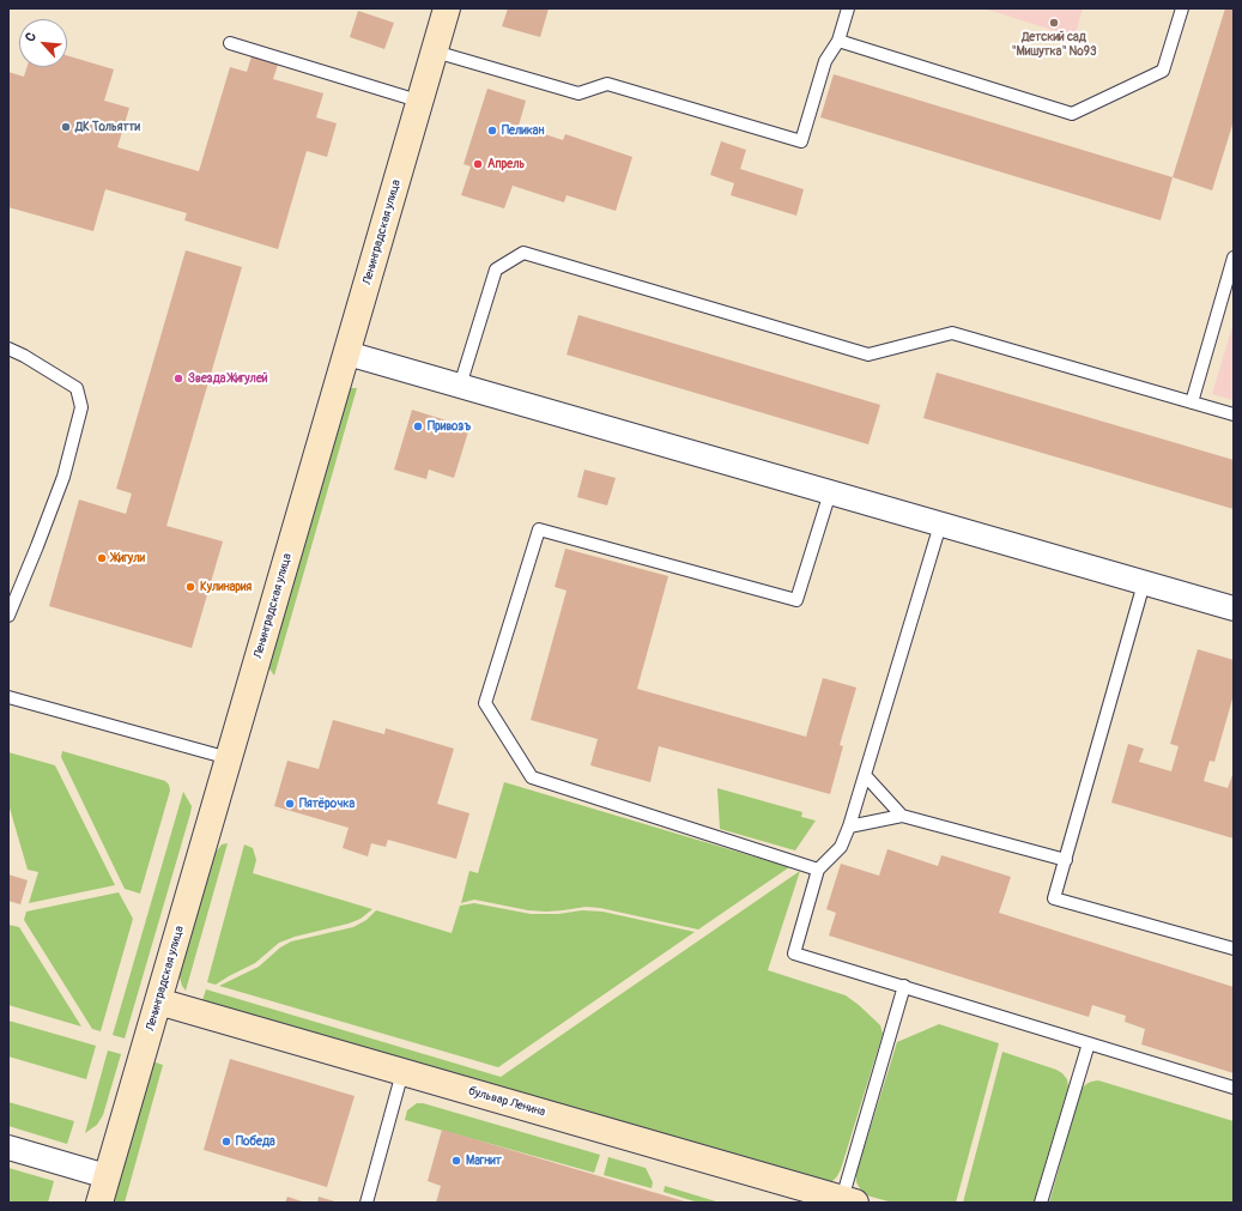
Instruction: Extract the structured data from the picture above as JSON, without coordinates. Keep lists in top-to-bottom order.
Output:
{
  "streets": {
    "street": ["Ленинградская улица", "бульвар Ленина"]
  },
  "crossings": [
    ["Ленинградская улица", "бульвар Ленина"]
  ],
  "places": [
    "Детский сад \"Мишутка\" №93",
    "ДК Тольятти",
    "Пеликан",
    "Апрель",
    "Звезда Жигулей",
    "Привозъ",
    "Жигули",
    "Кулинария",
    "Пятёрочка",
    "Победа",
    "Магнит"
  ],
  "north": "top left"
}
